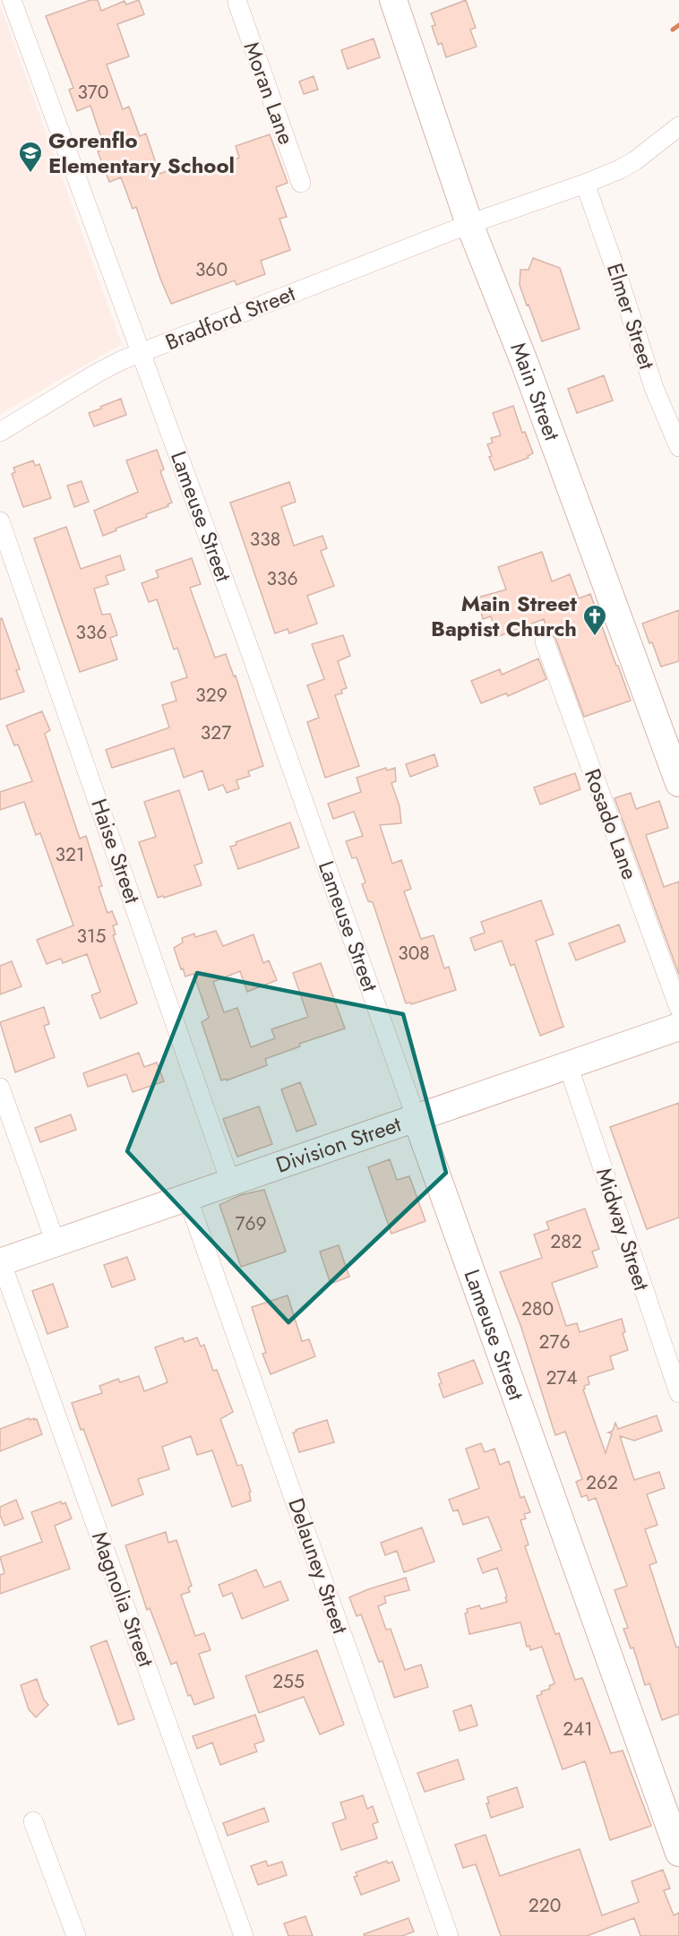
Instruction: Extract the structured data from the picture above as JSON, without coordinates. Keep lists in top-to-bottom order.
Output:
{
  "streets": {
    "street": [
      "Moran Lane",
      "Elmer Street",
      "Bradford Street",
      "Main Street",
      "Lameuse Street",
      "Rosado Lane",
      "Haise Street",
      "Division Street",
      "Midway Street",
      "Delauney Street",
      "Magnolia Street"
    ]
  },
  "crossings": [
    ["Elmer Street", "Bradford Street"],
    ["Bradford Street", "Main Street"],
    ["Bradford Street", "Lameuse Street"],
    ["Lameuse Street", "Division Street"],
    ["Haise Street", "Division Street"],
    ["Division Street", "Midway Street"],
    ["Division Street", "Delauney Street"],
    ["Division Street", "Magnolia Street"]
  ],
  "places": {
    "school or university": ["Gorenflo Elementary School"],
    "church": ["Main Street Baptist Church"]
  },
  "house_numbers": [
    "370",
    "360",
    "338",
    "336",
    "336",
    "329",
    "327",
    "321",
    "315",
    "308",
    "769",
    "282",
    "280",
    "276",
    "274",
    "262",
    "255",
    "241",
    "220"
  ]
}
